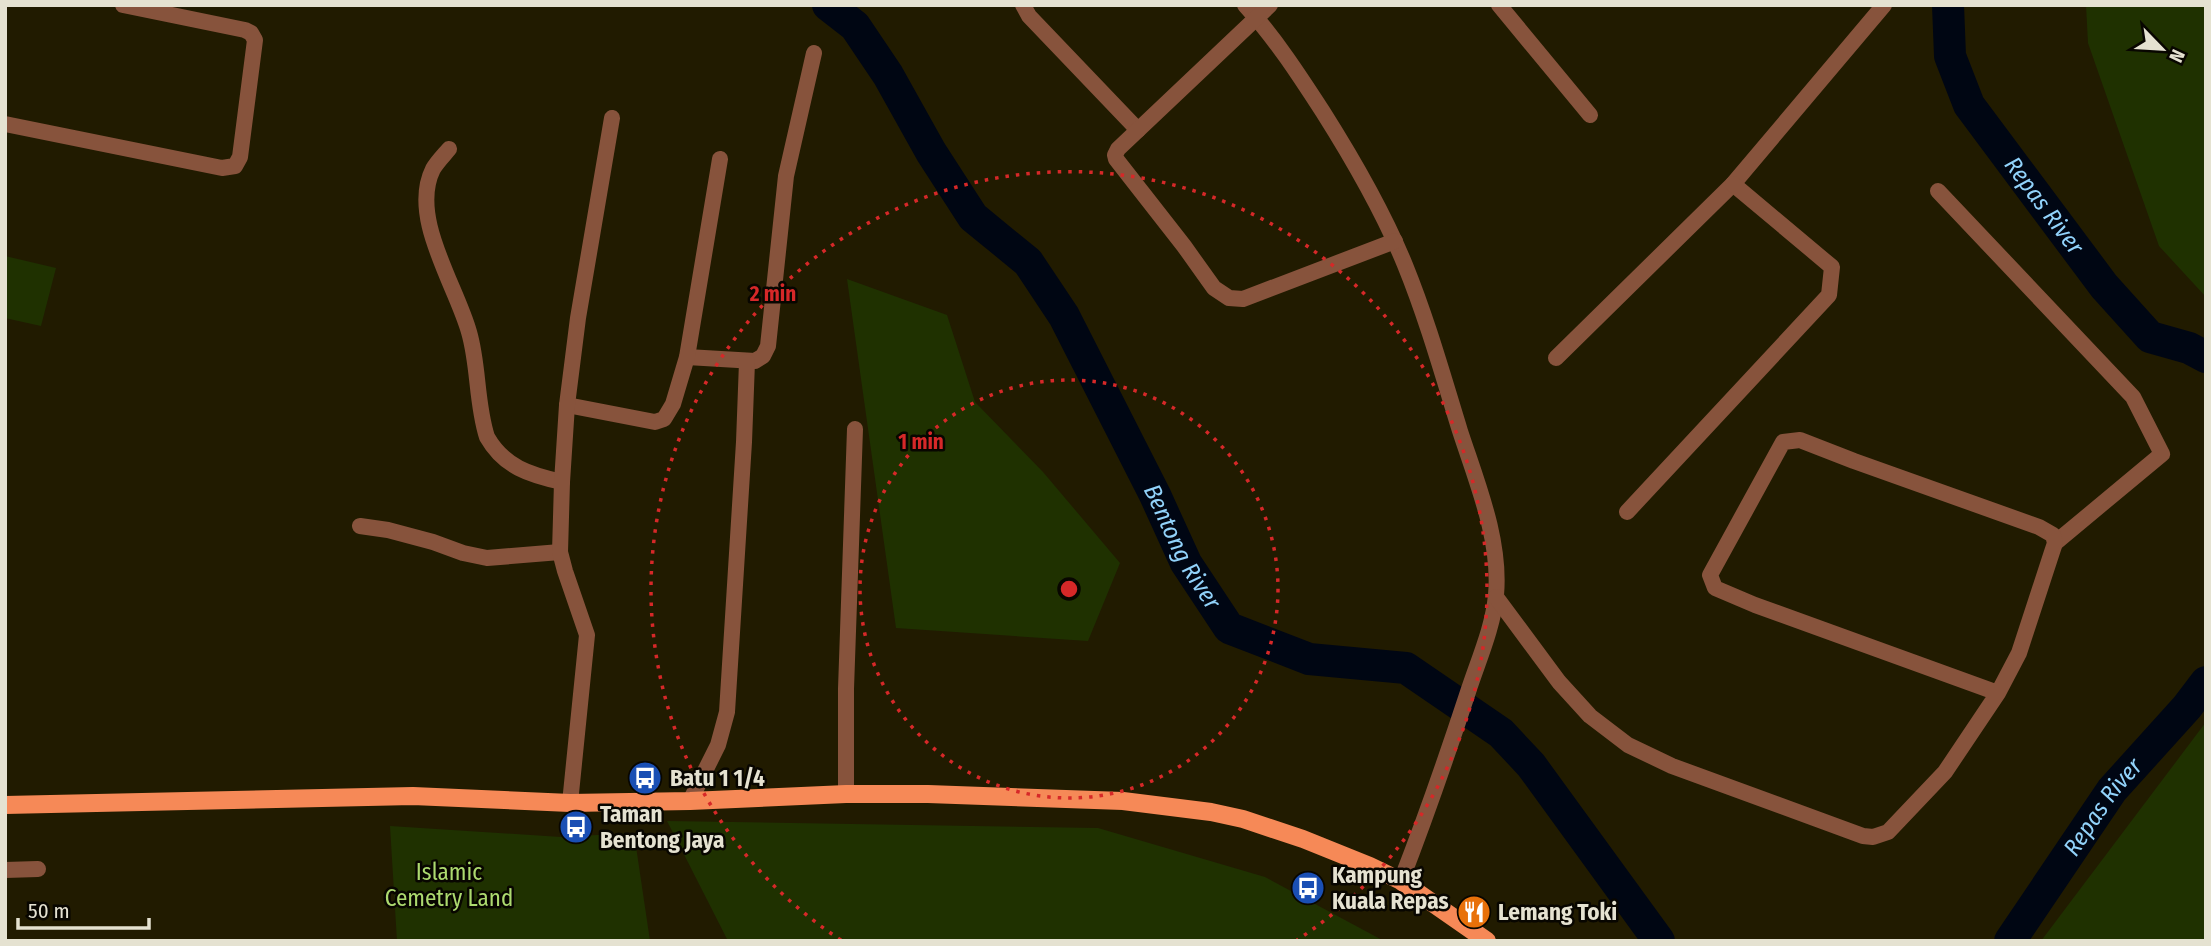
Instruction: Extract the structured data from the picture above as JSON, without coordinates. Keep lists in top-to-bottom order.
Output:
{
  "water": ["Repas River", "Bentong River"],
  "parks": ["Islamic Cemetry Land"],
  "places": {
    "bus stop": ["Batu 1 1/4", "Taman Bentong Jaya", "Kampung Kuala Repas"],
    "restaurant": ["Lemang Toki"]
  },
  "scale_bar": "50 m",
  "north": "bottom right",
  "rings": ["2 min", "1 min"]
}
